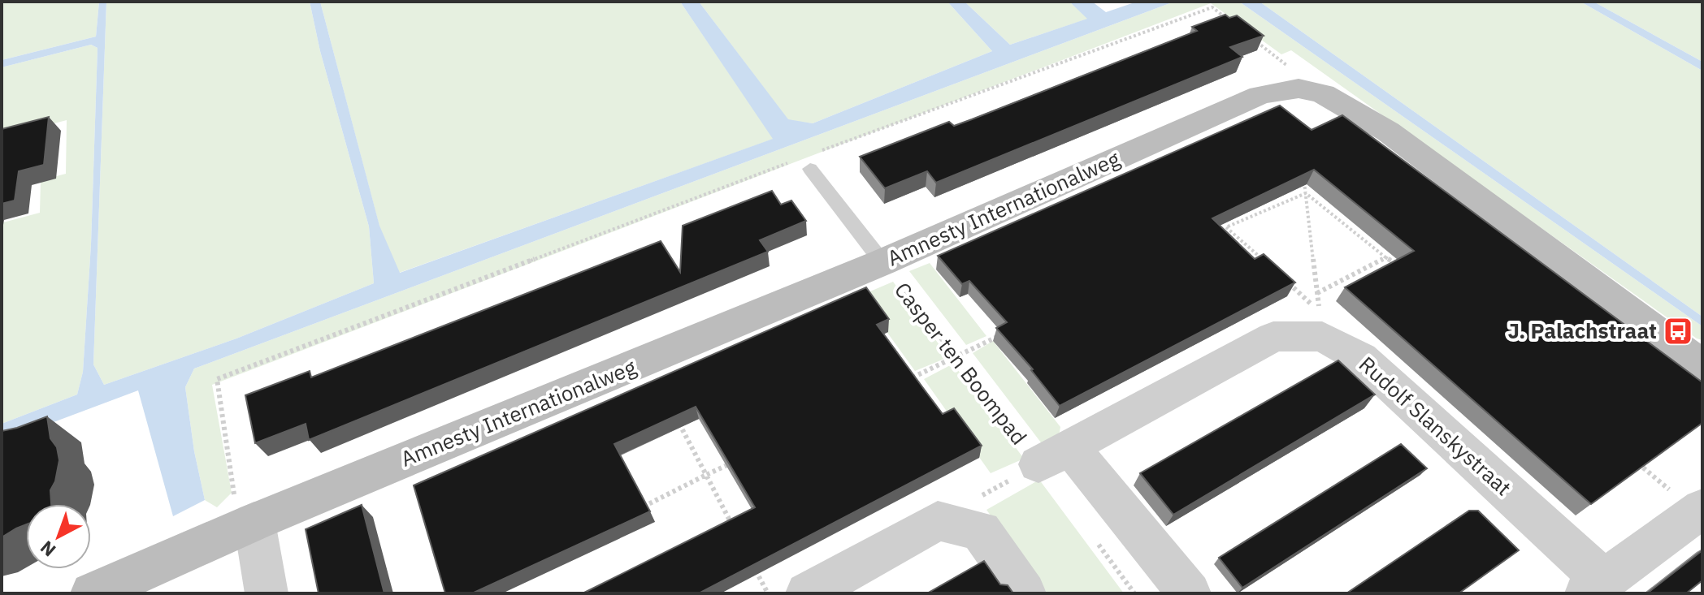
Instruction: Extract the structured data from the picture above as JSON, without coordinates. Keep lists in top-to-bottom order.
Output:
{
  "streets": {
    "street": ["Amnesty Internationalweg", "Rudolf Slanskystraat"],
    "path": ["Casper ten Boompad"]
  },
  "crossings": [
    ["Amnesty Internationalweg", "Casper ten Boompad"],
    ["Casper ten Boompad", "Rudolf Slanskystraat"]
  ],
  "places": {
    "bus stop": ["J. Palachstraat"]
  },
  "north": "bottom left"
}
